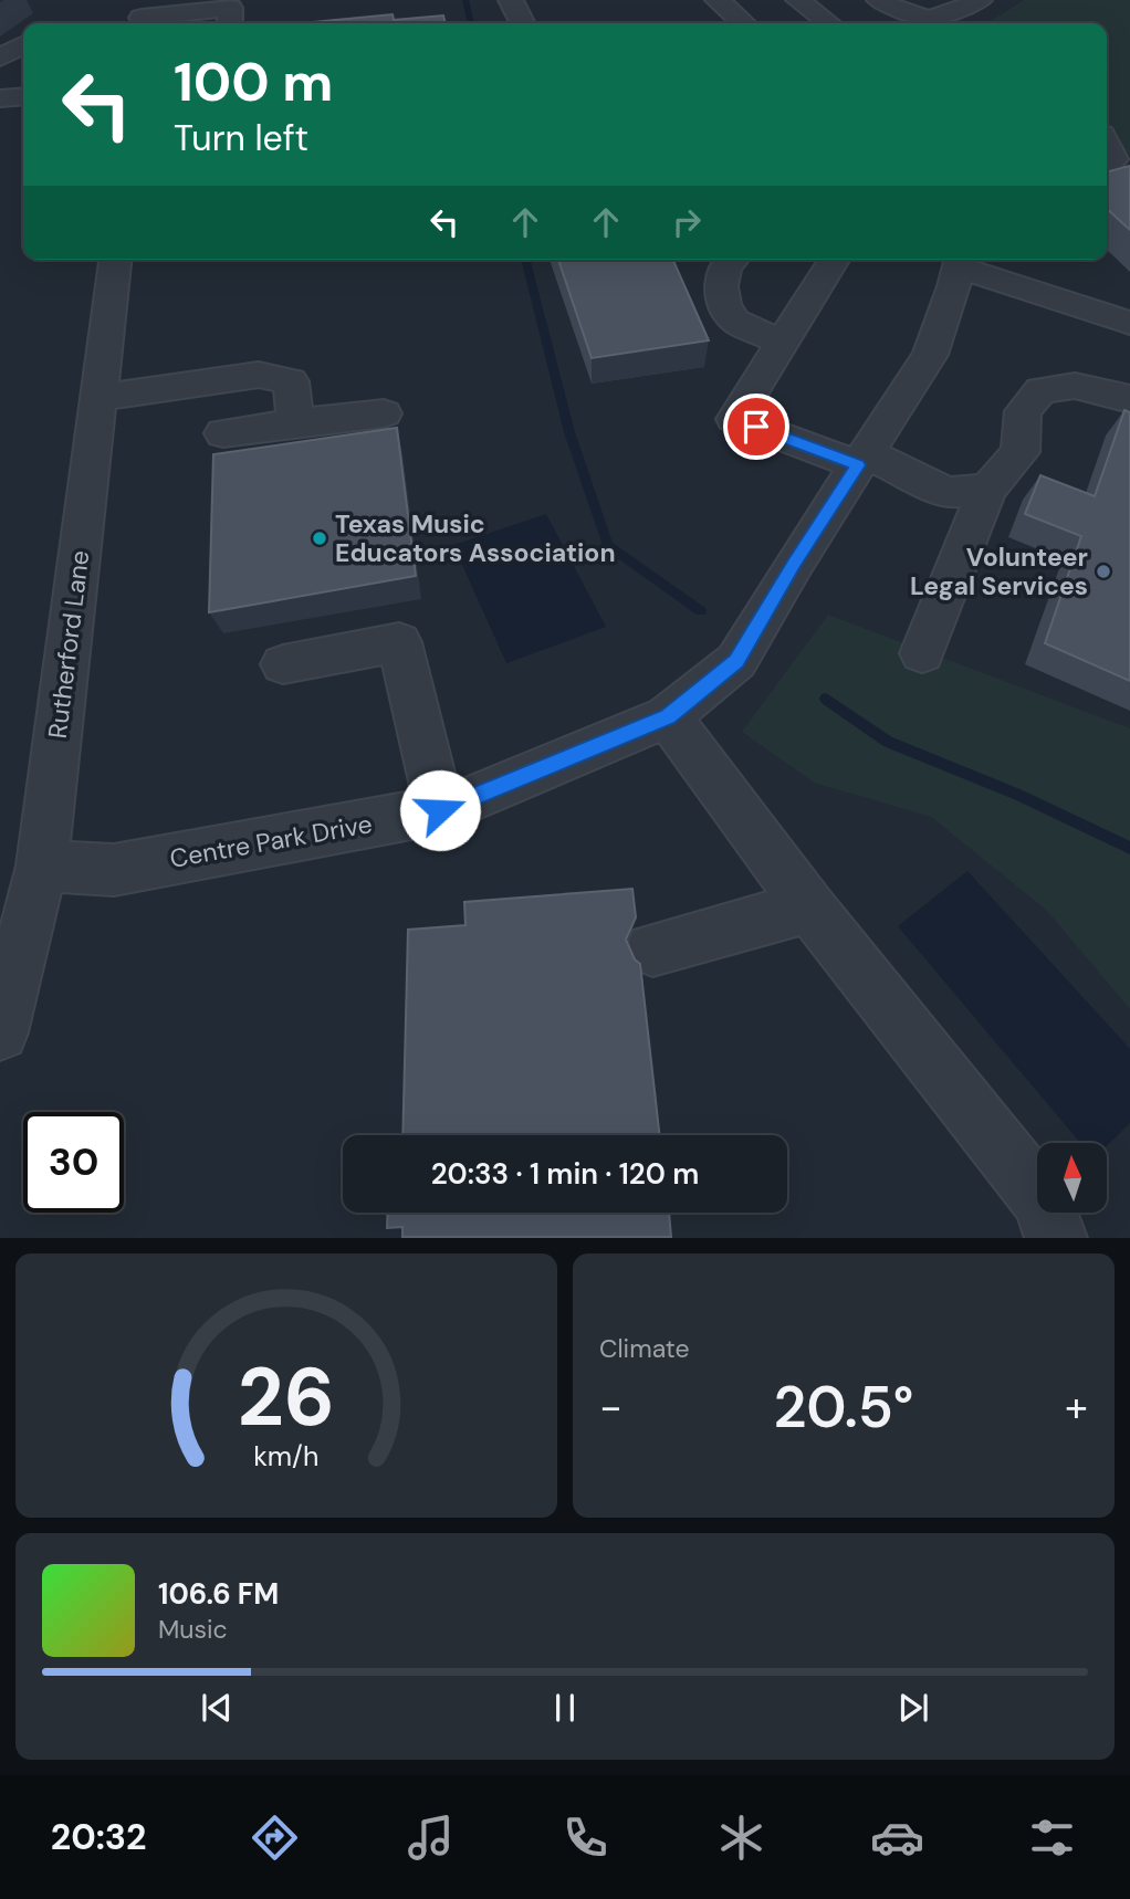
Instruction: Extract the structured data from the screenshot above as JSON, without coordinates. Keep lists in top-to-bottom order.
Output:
{
  "streets": {
    "street": ["Rutherford Lane", "Centre Park Drive"]
  },
  "crossings": [
    ["Rutherford Lane", "Centre Park Drive"]
  ],
  "places": ["Texas Music Educators Association", "Volunteer Legal Services"],
  "north": "top",
  "page": {
    "turn": ["100 m", "Turn left"],
    "limit": "30",
    "trip": "20:33 · 1 min · 120 m",
    "tile": "Climate",
    "heat": ["−", "20.5°", "+"],
    "song": ["106.6 FM", "Music"],
    "tabs": "20:32",
    "gauge": ["26", "km/h"]
  }
}
